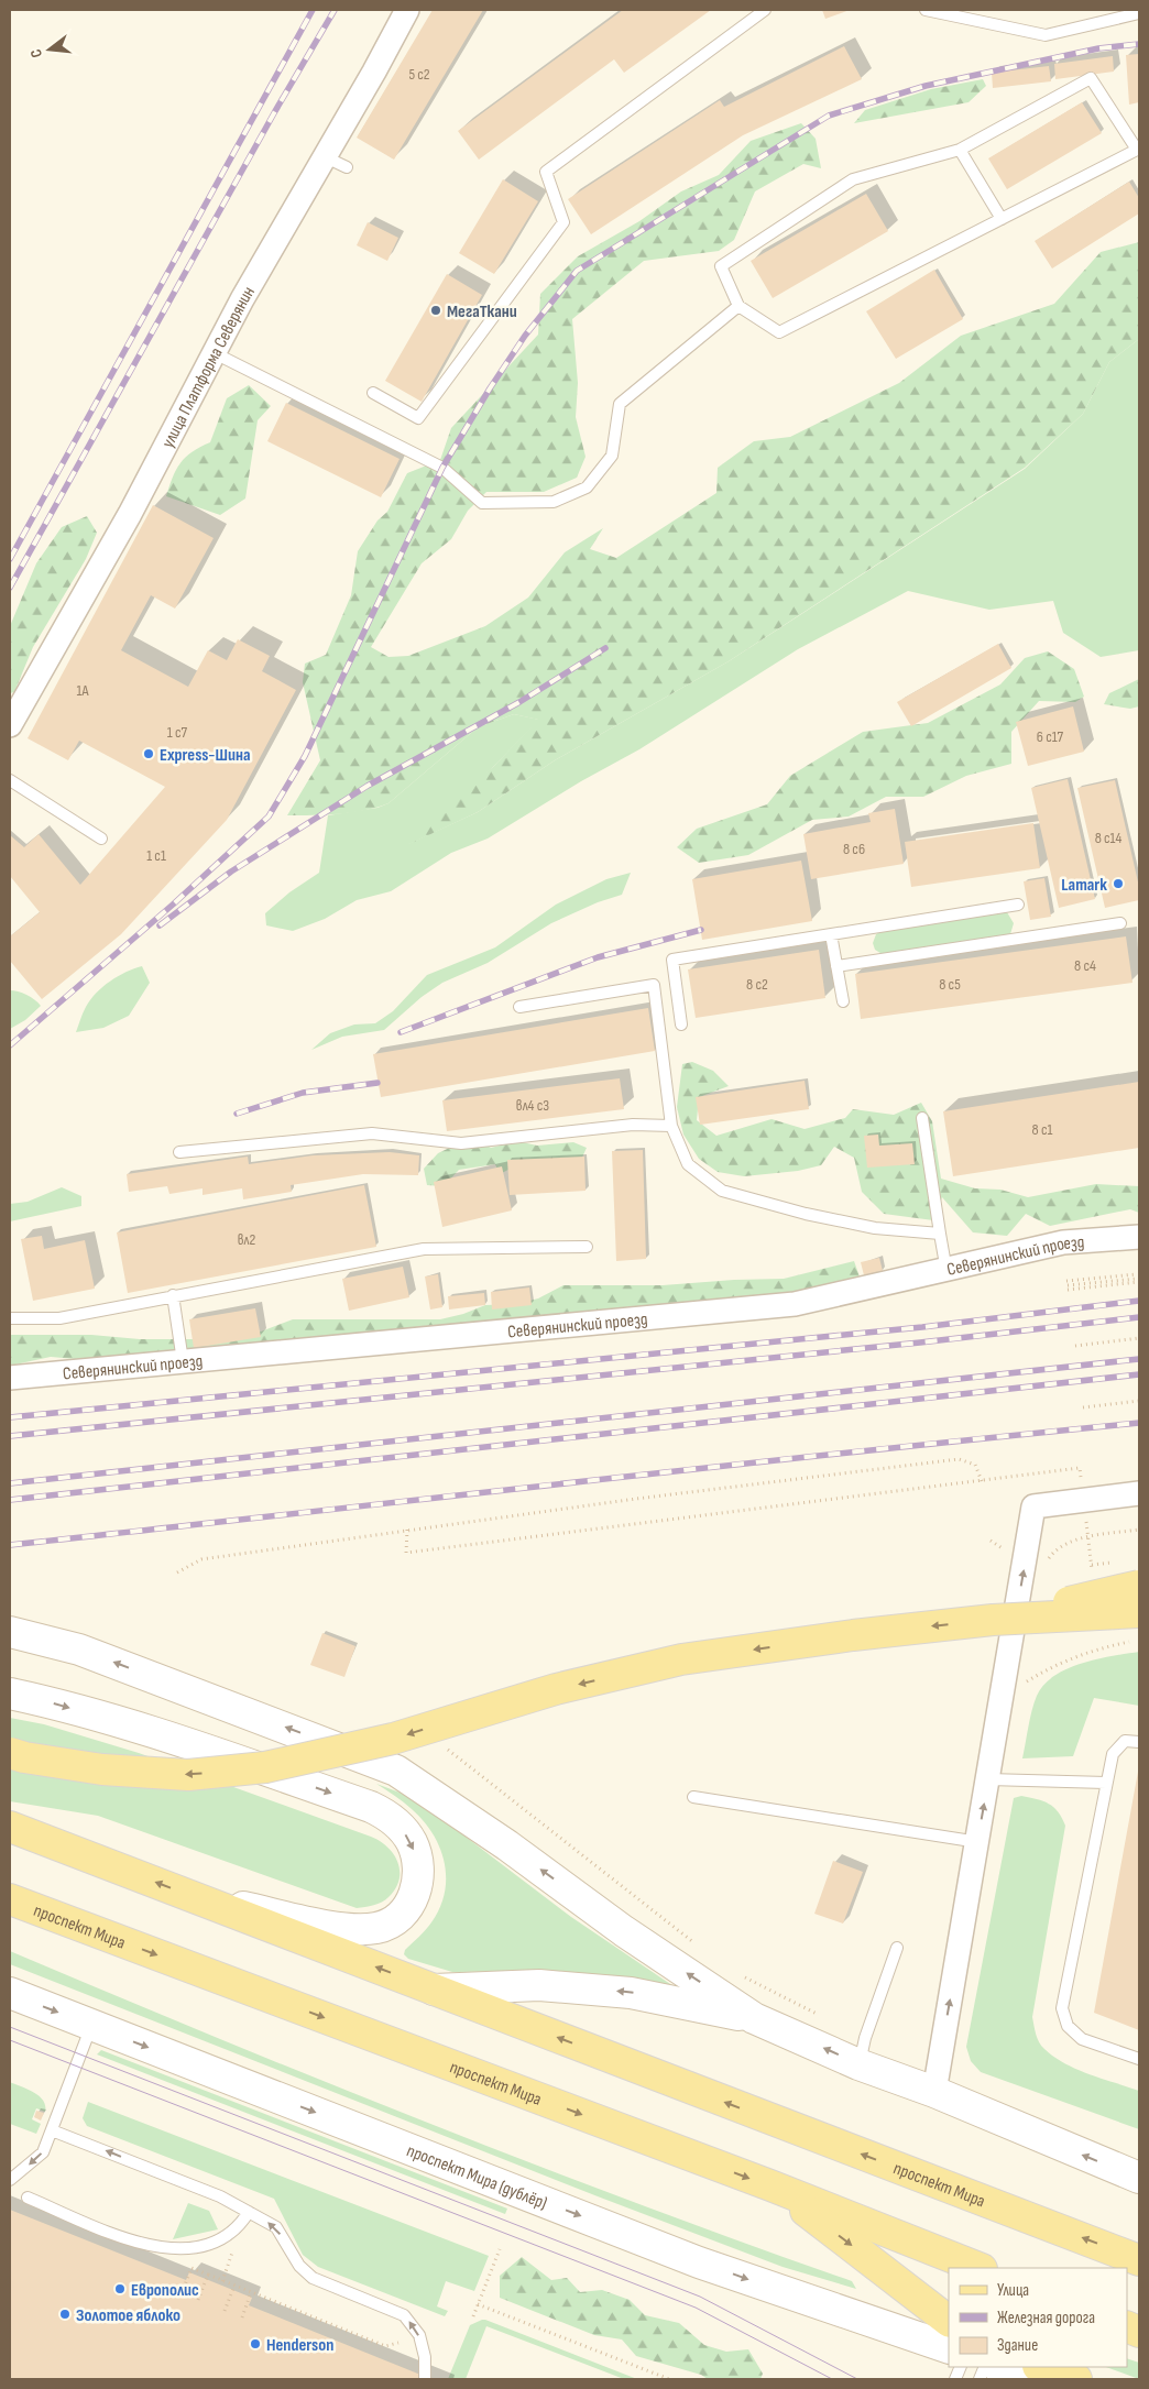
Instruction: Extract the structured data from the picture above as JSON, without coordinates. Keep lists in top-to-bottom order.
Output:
{
  "streets": {
    "main road": ["проспект Мира", "проспект Мира (дублёр)"],
    "street": ["улица Платформа Северянин", "Северянинский проезд"]
  },
  "one_way": ["проспект Мира (дублёр)"],
  "places": [
    "МегаТкани",
    "Express-Шина",
    "Lamark",
    "Европолис",
    "Золотое яблоко",
    "Henderson"
  ],
  "house_numbers": [
    "5 с2",
    "1А",
    "1 с7",
    "6 с17",
    "8 с14",
    "8 с6",
    "1 с1",
    "8 с4",
    "8 с2",
    "8 с5",
    "вл4 с3",
    "8 с1",
    "вл2"
  ],
  "legend": ["Улица", "Железная дорога", "Здание"],
  "north": "left"
}
